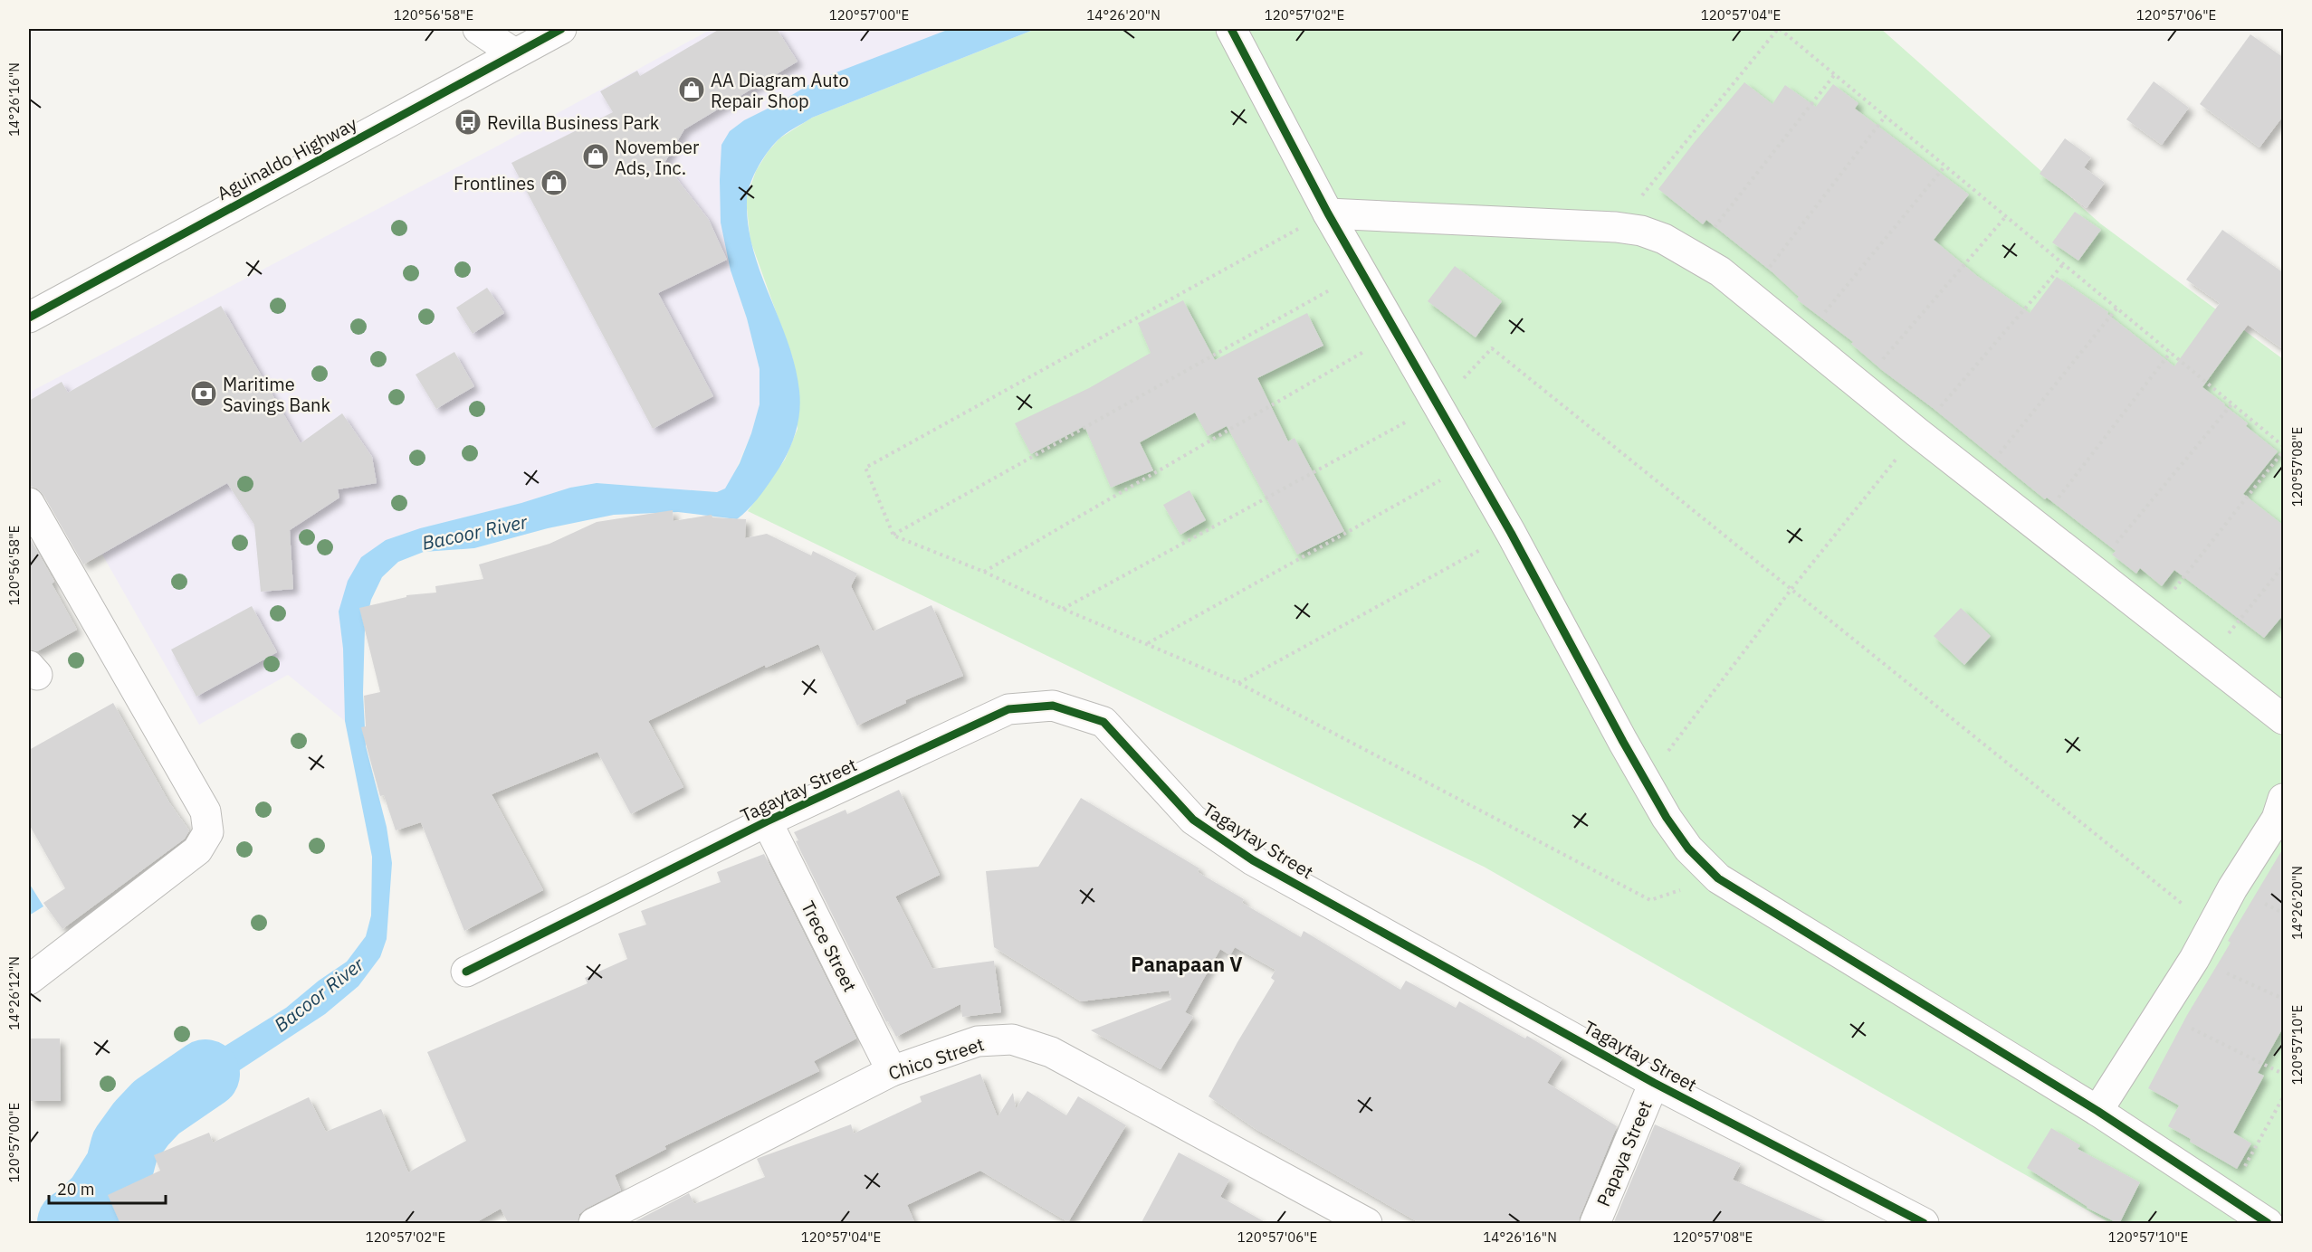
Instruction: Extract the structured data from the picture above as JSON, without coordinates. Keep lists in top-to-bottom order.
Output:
{
  "streets": {
    "main road": [
      "Aguinaldo Highway",
      "Tagaytay Street",
      "Trece Street",
      "Chico Street",
      "Papaya Street"
    ]
  },
  "crossings": [
    ["Tagaytay Street", "Trece Street"],
    ["Tagaytay Street", "Papaya Street"],
    ["Trece Street", "Chico Street"]
  ],
  "districts": ["Panapaan V"],
  "water": ["Bacoor River"],
  "places": {
    "shop": ["AA Diagram Auto Repair Shop", "November Ads, Inc.", "Frontlines"],
    "bus stop": ["Revilla Business Park"],
    "bank": ["Maritime Savings Bank"]
  },
  "scale_bar": "20 m",
  "coordinates": [
    "120°56'58\"E",
    "120°57'00\"E",
    "14°26'20\"N",
    "120°57'02\"E",
    "120°57'04\"E",
    "120°57'06\"E",
    "14°26'16\"N",
    "120°57'08\"E",
    "14°26'12\"N",
    "120°57'10\"E"
  ]
}
